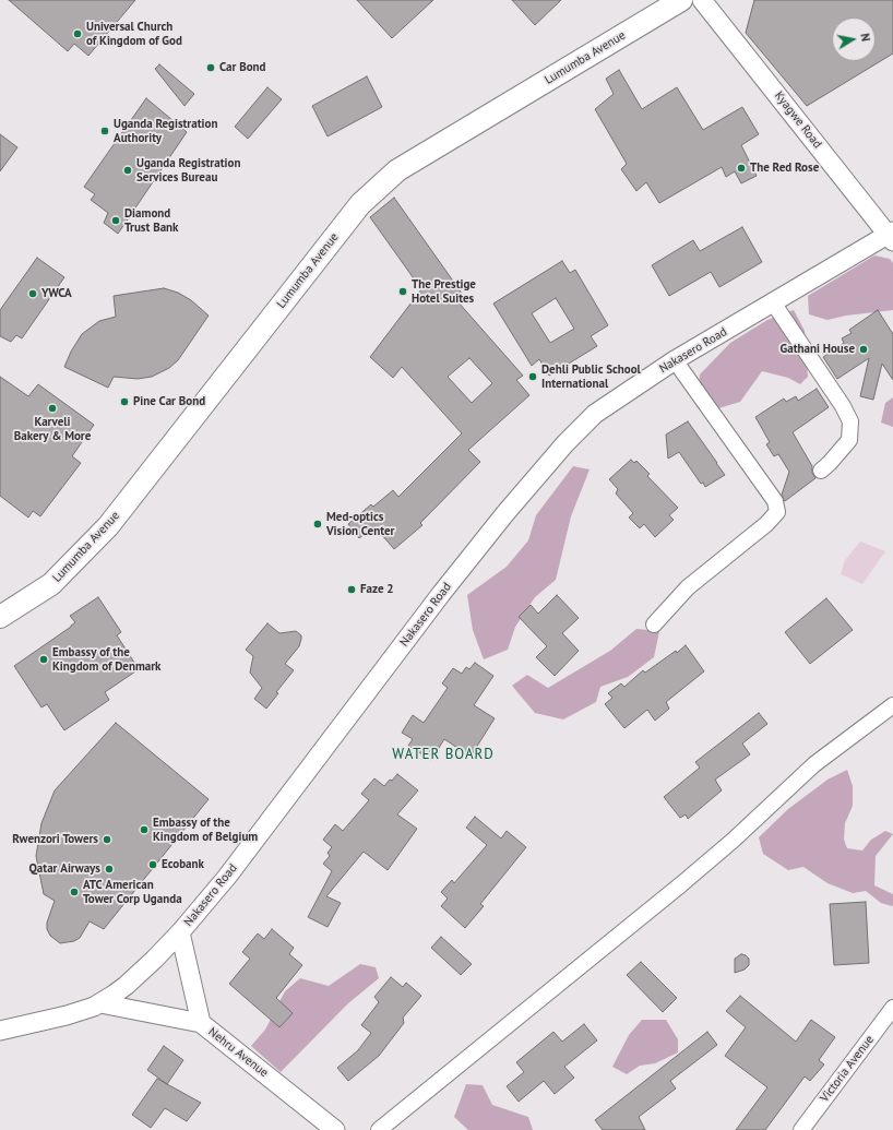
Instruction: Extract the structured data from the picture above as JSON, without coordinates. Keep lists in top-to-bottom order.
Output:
{
  "streets": {
    "main road": ["Lumumba Avenue"],
    "street": [
      "Kyagwe Road",
      "Nakasero Road",
      "Nehru Avenue",
      "Victoria Avenue"
    ]
  },
  "crossings": [
    ["Kyagwe Road", "Nakasero Road"],
    ["Nakasero Road", "Nehru Avenue"]
  ],
  "districts": ["WATER BOARD"],
  "places": [
    "Universal Church of Kingdom of God",
    "Car Bond",
    "Uganda Registration Authority",
    "The Red Rose",
    "Uganda Registration Services Bureau",
    "Diamond Trust Bank",
    "The Prestige Hotel Suites",
    "YWCA",
    "Gathani House",
    "Dehli Public School International",
    "Pine Car Bond",
    "Karveli Bakery & More",
    "Med-optics Vision Center",
    "Faze 2",
    "Embassy of the Kingdom of Denmark",
    "Embassy of the Kingdom of Belgium",
    "Rwenzori Towers",
    "Ecobank",
    "Qatar Airways",
    "ATC American Tower Corp Uganda"
  ],
  "north": "right"
}
